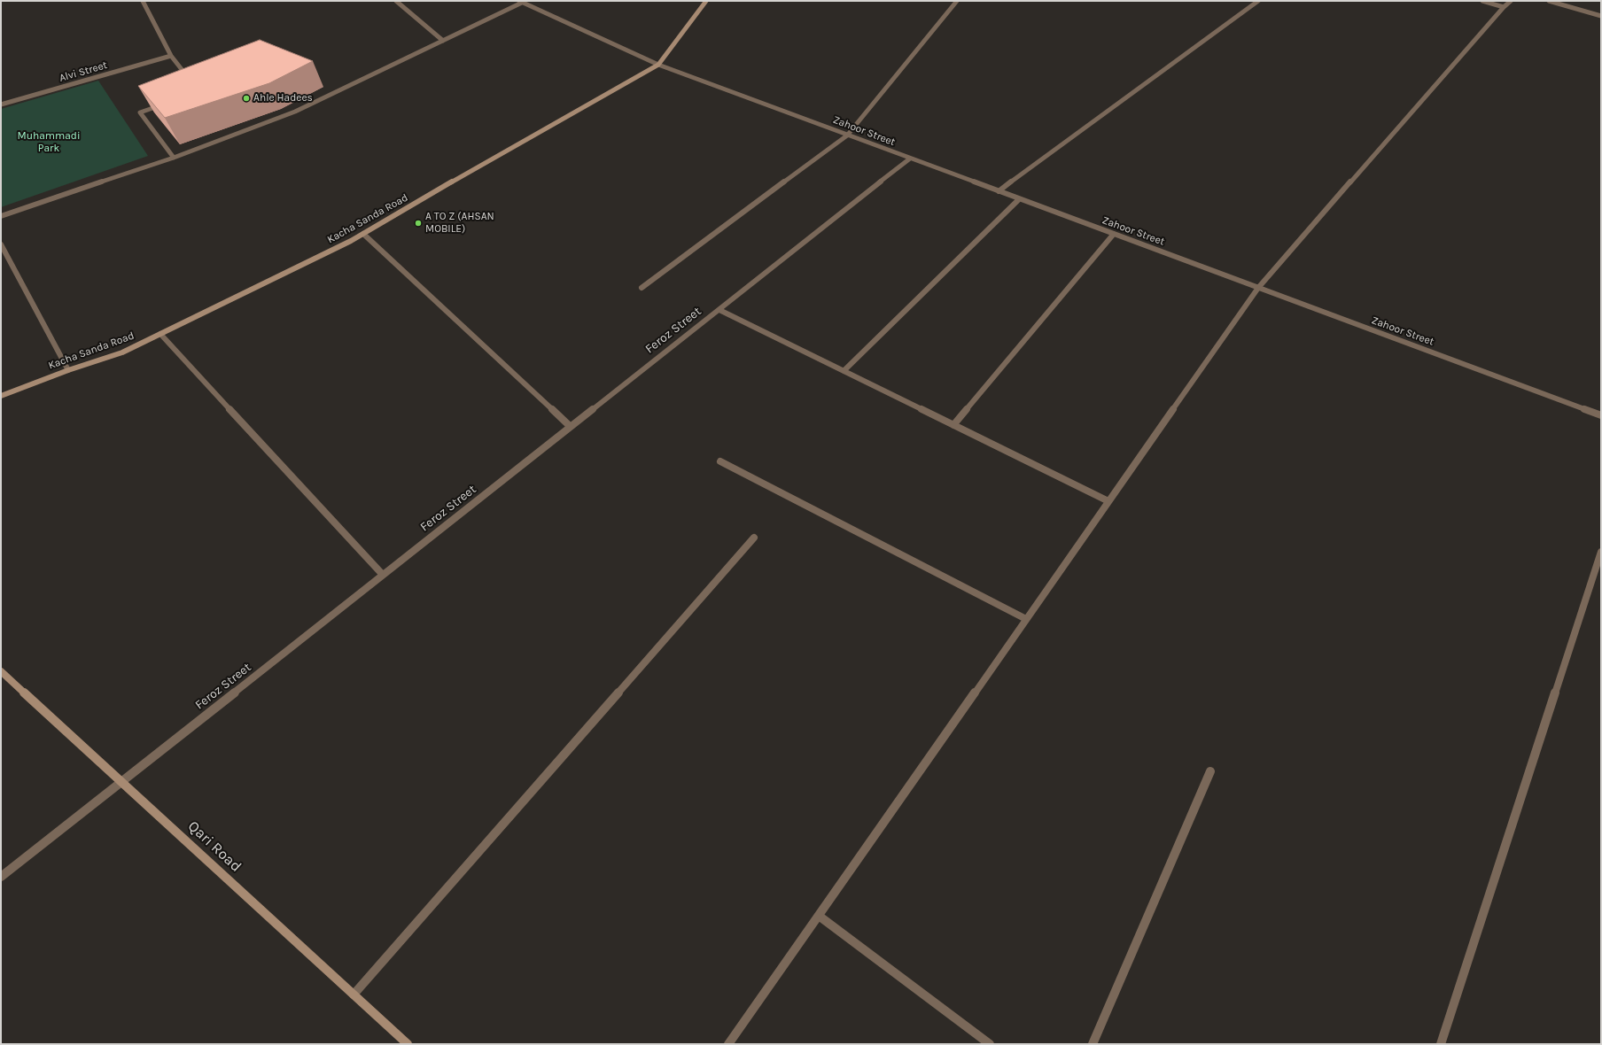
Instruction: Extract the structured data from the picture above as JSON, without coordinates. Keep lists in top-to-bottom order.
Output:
{
  "streets": {
    "main road": ["Kacha Sanda Road", "Qari Road"],
    "street": ["Alvi Street", "Zahoor Street", "Feroz Street"]
  },
  "crossings": [
    ["Zahoor Street", "Kacha Sanda Road"],
    ["Zahoor Street", "Feroz Street"],
    ["Feroz Street", "Qari Road"]
  ],
  "parks": ["Muhammadi Park"],
  "places": ["Ahle Hadees", "A TO Z (AHSAN MOBILE)"]
}
